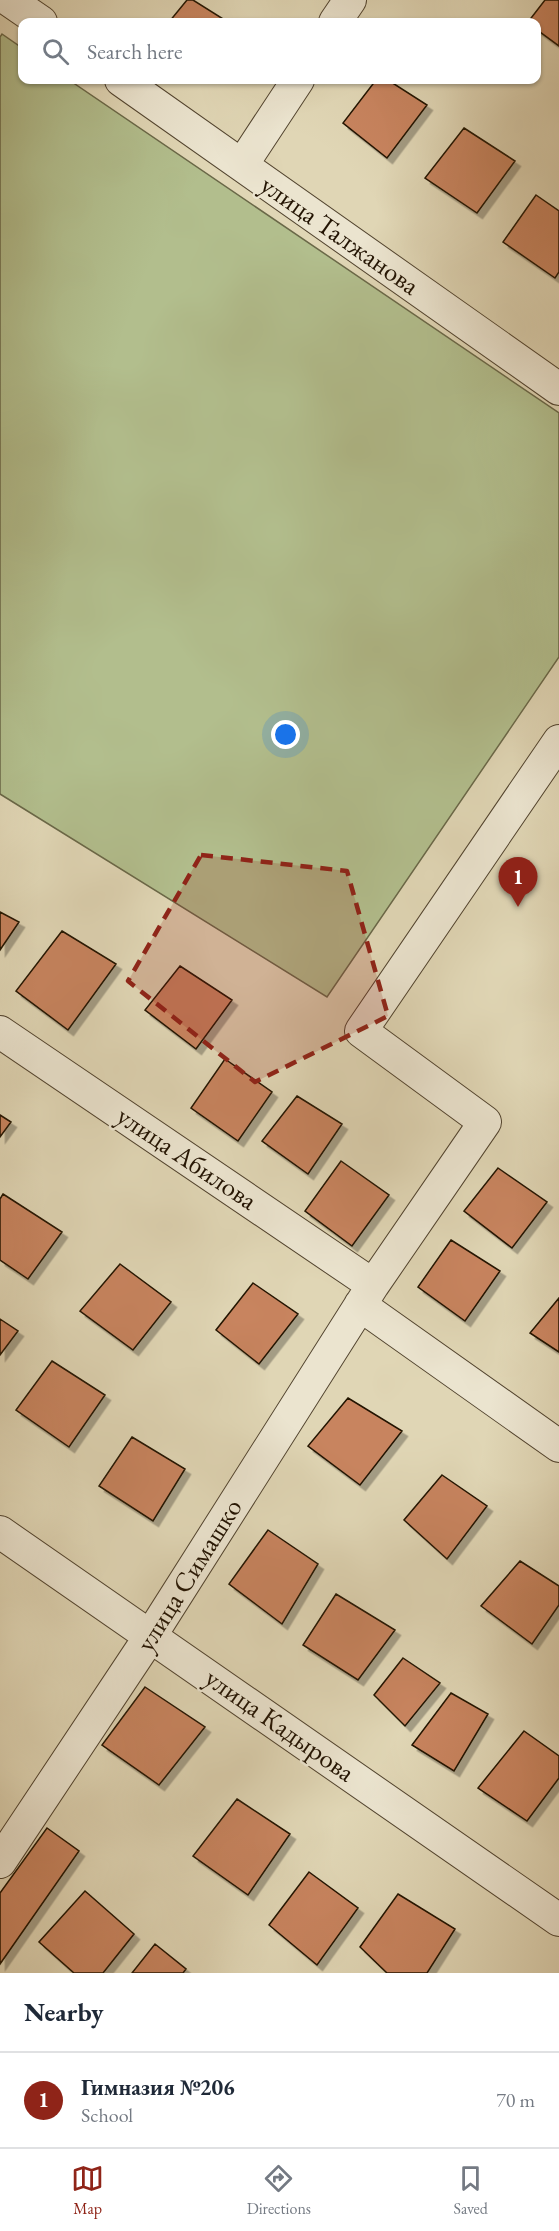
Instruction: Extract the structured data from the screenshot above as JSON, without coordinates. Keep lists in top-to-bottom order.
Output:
{
  "streets": {
    "street": [
      "улица Талжанова",
      "улица Абилова",
      "улица Симашко",
      "улица Кадырова"
    ]
  },
  "crossings": [
    ["улица Абилова", "улица Симашко"],
    ["улица Симашко", "улица Кадырова"]
  ],
  "page": {
    "search": "Search here",
    "pins": "1",
    "heading": "Nearby",
    "list": [
      {
        "mark": "1",
        "name": "Гимназия №206",
        "note": "School",
        "value": "70 m"
      }
    ],
    "nav": ["Map", "Directions", "Saved"]
  }
}
